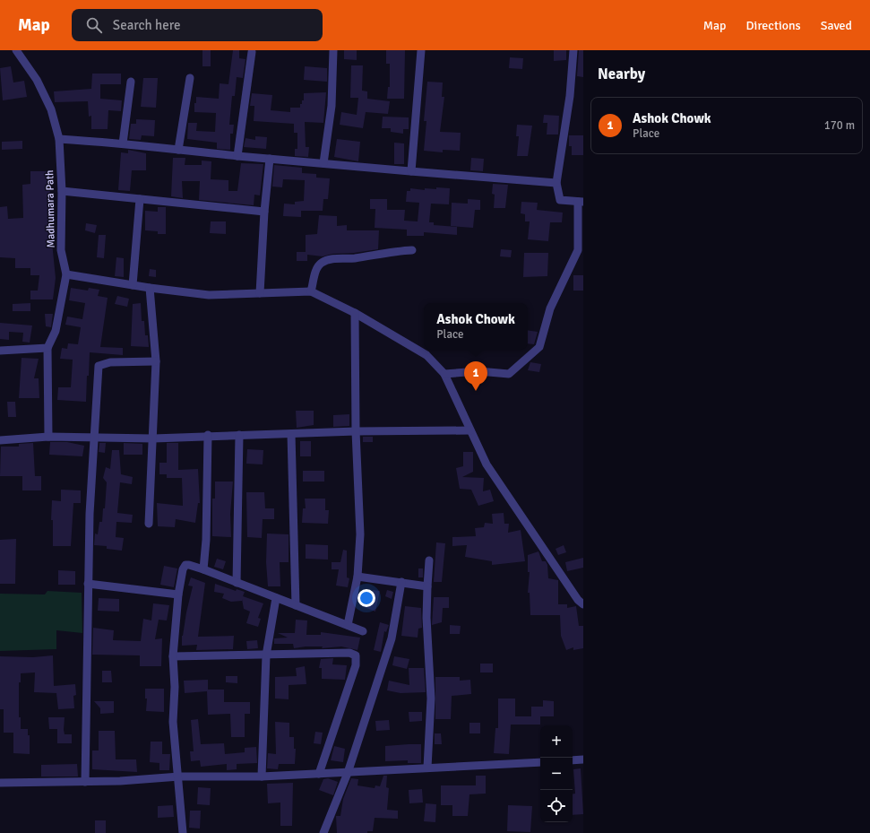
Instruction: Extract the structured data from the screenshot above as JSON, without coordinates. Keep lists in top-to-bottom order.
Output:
{
  "streets": {
    "street": ["Madhumara Path"]
  },
  "page": {
    "header": "Map",
    "search": "Search here",
    "nav": ["Map", "Directions", "Saved"],
    "heading": "Nearby",
    "list": [
      {
        "mark": "1",
        "name": "Ashok Chowk",
        "note": "Place",
        "value": "170 m"
      }
    ],
    "popup": ["Ashok Chowk", "Place"],
    "pins": "1",
    "map_buttons": ["+", "−"]
  }
}
